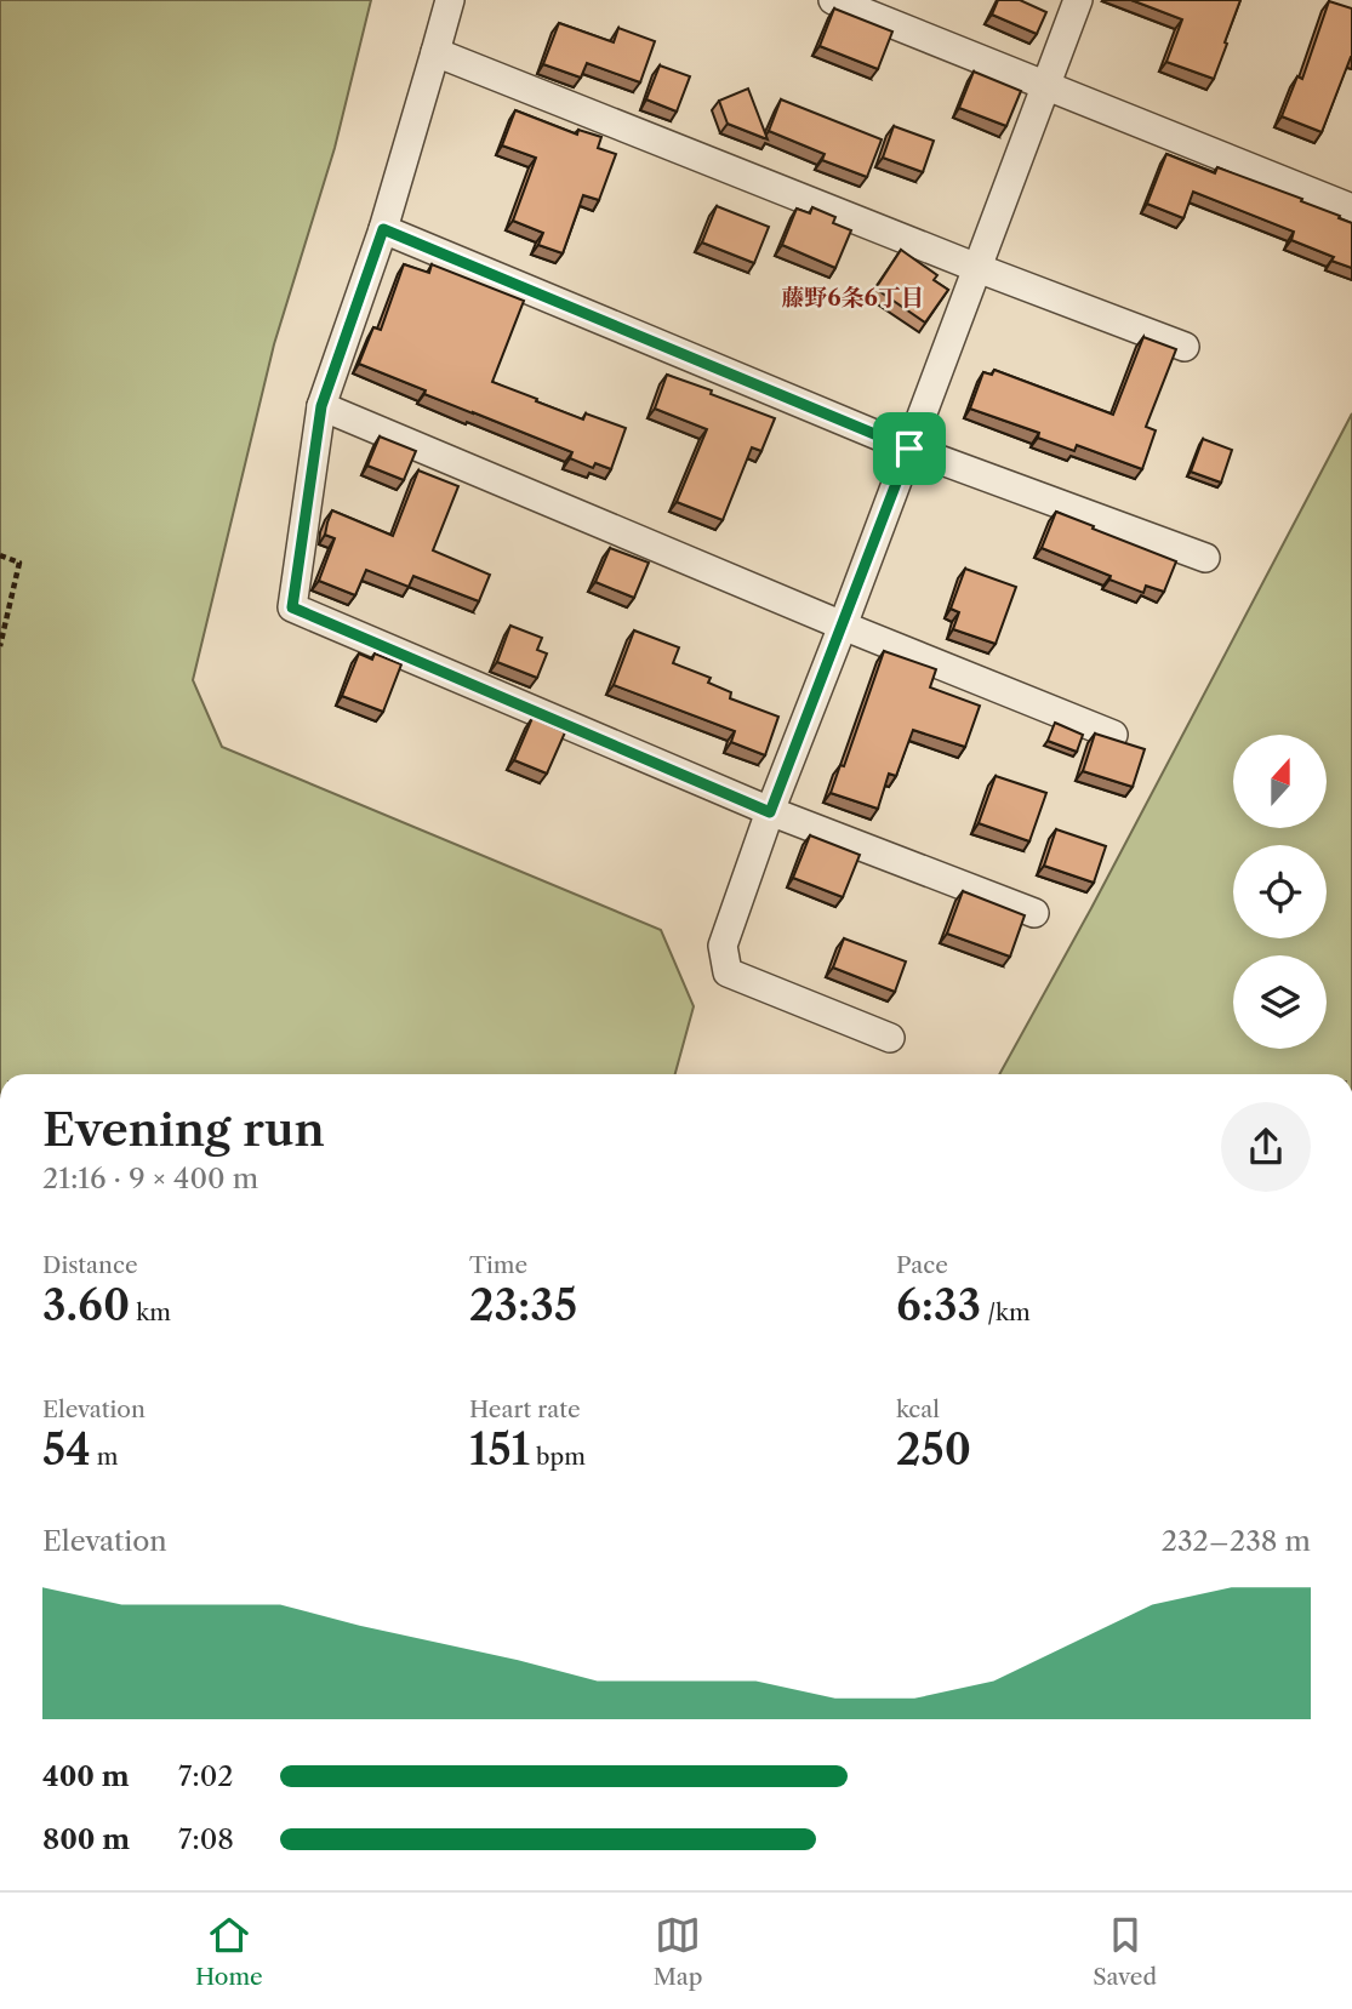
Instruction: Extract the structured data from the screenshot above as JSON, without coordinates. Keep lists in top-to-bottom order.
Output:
{
  "districts": ["藤野6条6丁目"],
  "north": "top",
  "page": {
    "heading": ["Evening run", "21:16 · 9 × 400 m"],
    "stats": [
      ["Distance", "3.60 km"],
      ["Time", "23:35"],
      ["Pace", "6:33 /km"],
      ["Elevation", "54 m"],
      ["Heart rate", "151 bpm"],
      ["kcal", "250"]
    ],
    "chart": ["Elevation", "232–238 m"],
    "list": [
      {
        "name": "400 m",
        "note": "7:02"
      },
      {
        "name": "800 m",
        "note": "7:08"
      }
    ],
    "tabs": ["Home", "Map", "Saved"]
  }
}
